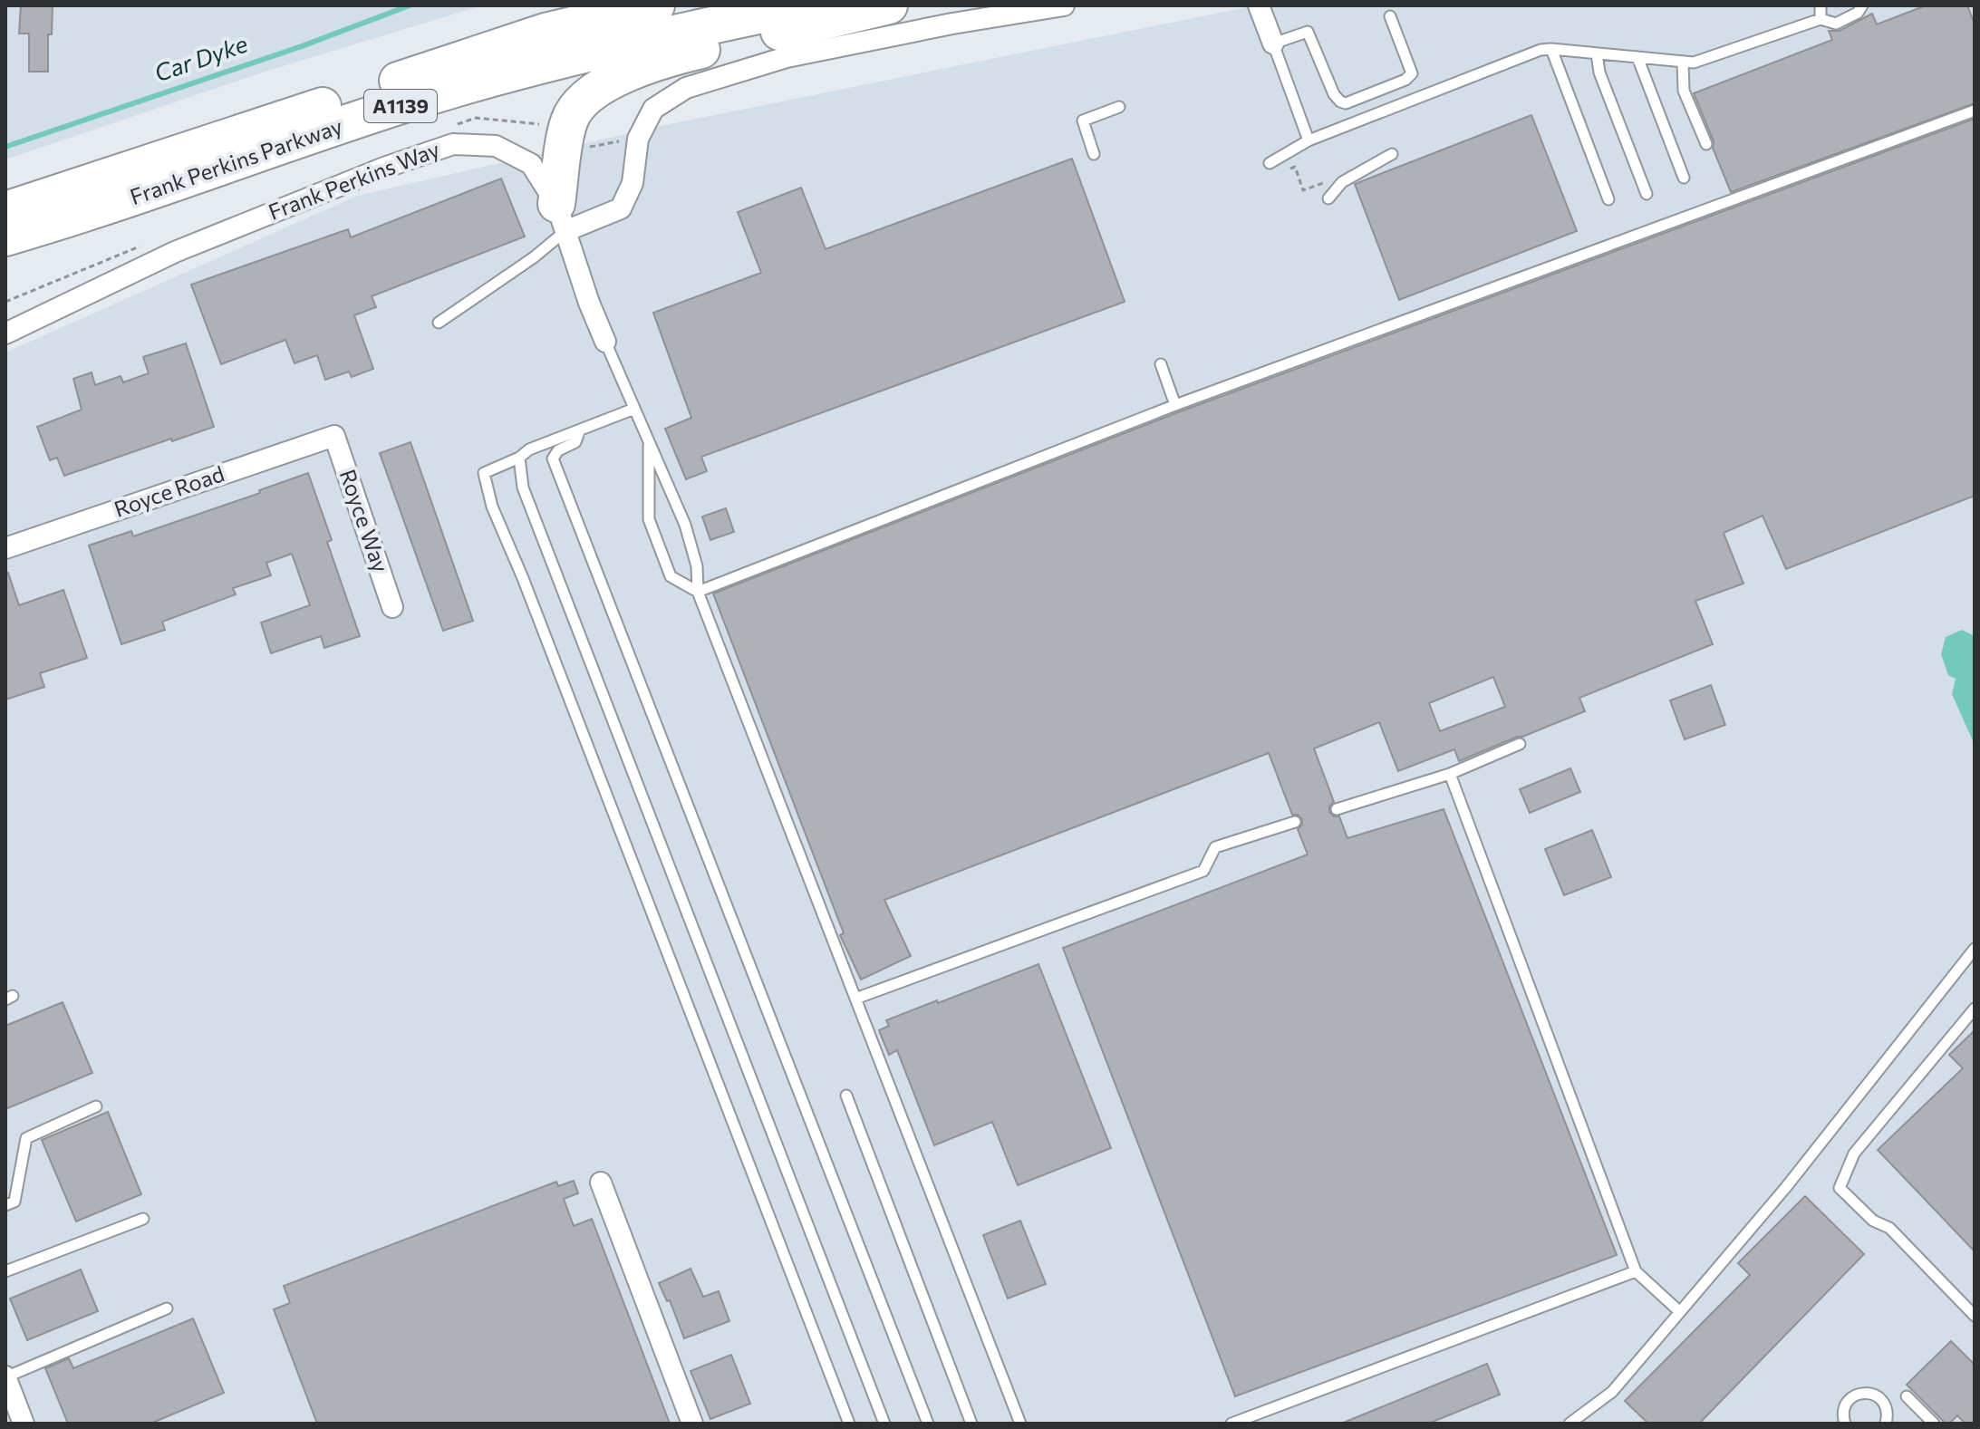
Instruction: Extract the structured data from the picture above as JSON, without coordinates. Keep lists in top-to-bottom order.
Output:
{
  "streets": {
    "highway": ["A1139", "Frank Perkins Parkway"],
    "street": ["Frank Perkins Way", "Royce Road", "Royce Way"]
  },
  "crossings": [
    ["Royce Road", "Royce Way"]
  ],
  "water": ["Car Dyke"]
}
